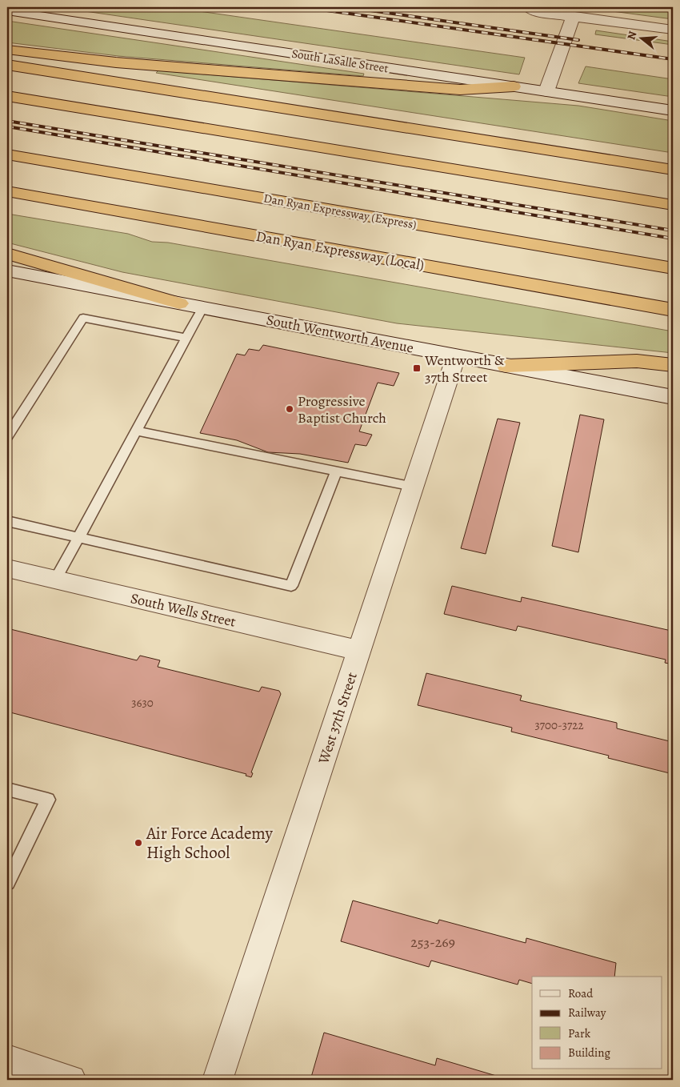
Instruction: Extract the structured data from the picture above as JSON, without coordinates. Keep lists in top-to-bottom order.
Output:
{
  "streets": {
    "highway": ["Dan Ryan Expressway (Express)", "Dan Ryan Expressway (Local)"],
    "main road": [
      "South LaSalle Street",
      "South Wentworth Avenue",
      "South Wells Street",
      "West 37th Street"
    ]
  },
  "crossings": [
    ["South Wentworth Avenue", "West 37th Street"],
    ["South Wells Street", "West 37th Street"]
  ],
  "places": {
    "transit": ["Wentworth & 37th Street"],
    "other": ["Progressive Baptist Church", "Air Force Academy High School"]
  },
  "house_numbers": ["3630", "3700-3722", "253-269"],
  "legend": [
    "Road",
    "Railway",
    "Park",
    "Building"
  ],
  "north": "left"
}
